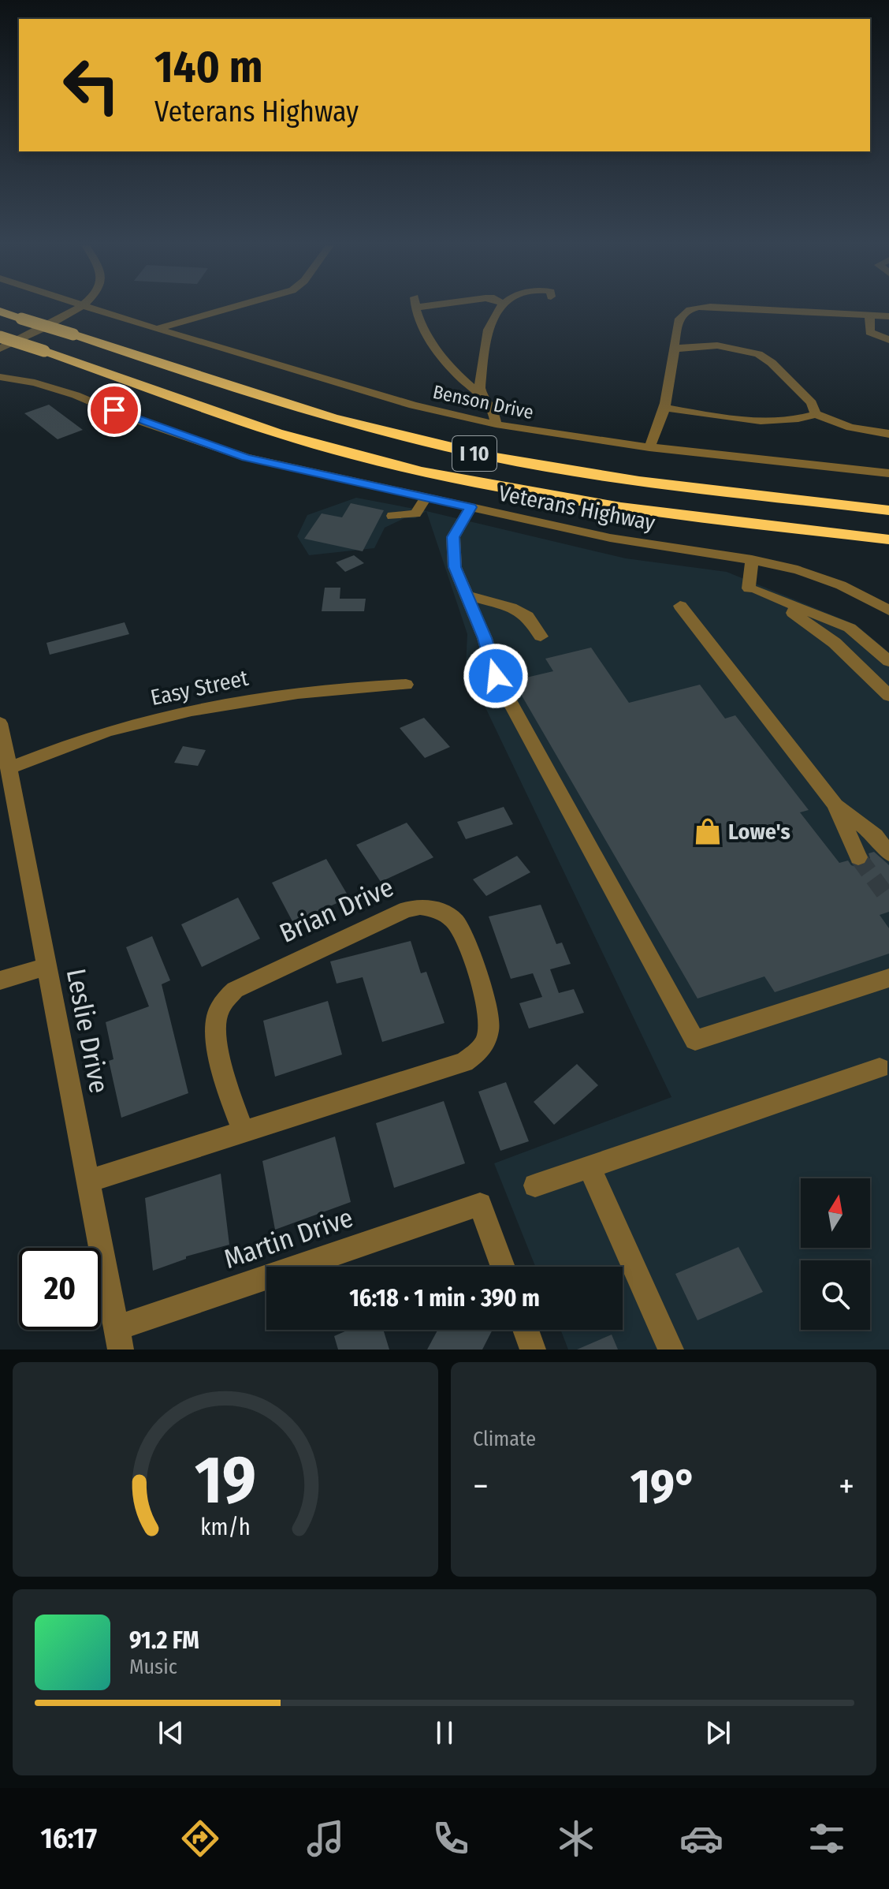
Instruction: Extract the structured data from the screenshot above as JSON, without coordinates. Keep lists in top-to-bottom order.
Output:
{
  "streets": {
    "highway": ["I 10"],
    "street": [
      "Benson Drive",
      "Veterans Highway",
      "Easy Street",
      "Brian Drive",
      "Leslie Drive",
      "Martin Drive"
    ]
  },
  "crossings": [
    ["Easy Street", "Leslie Drive"],
    ["Brian Drive", "Leslie Drive"],
    ["Leslie Drive", "Martin Drive"]
  ],
  "places": {
    "shop": ["Lowe's"]
  },
  "north": "top",
  "page": {
    "turn": ["140 m", "Veterans Highway"],
    "limit": "20",
    "trip": "16:18 · 1 min · 390 m",
    "tile": "Climate",
    "heat": ["−", "19°", "+"],
    "song": ["91.2 FM", "Music"],
    "tabs": "16:17",
    "gauge": ["19", "km/h"]
  }
}
